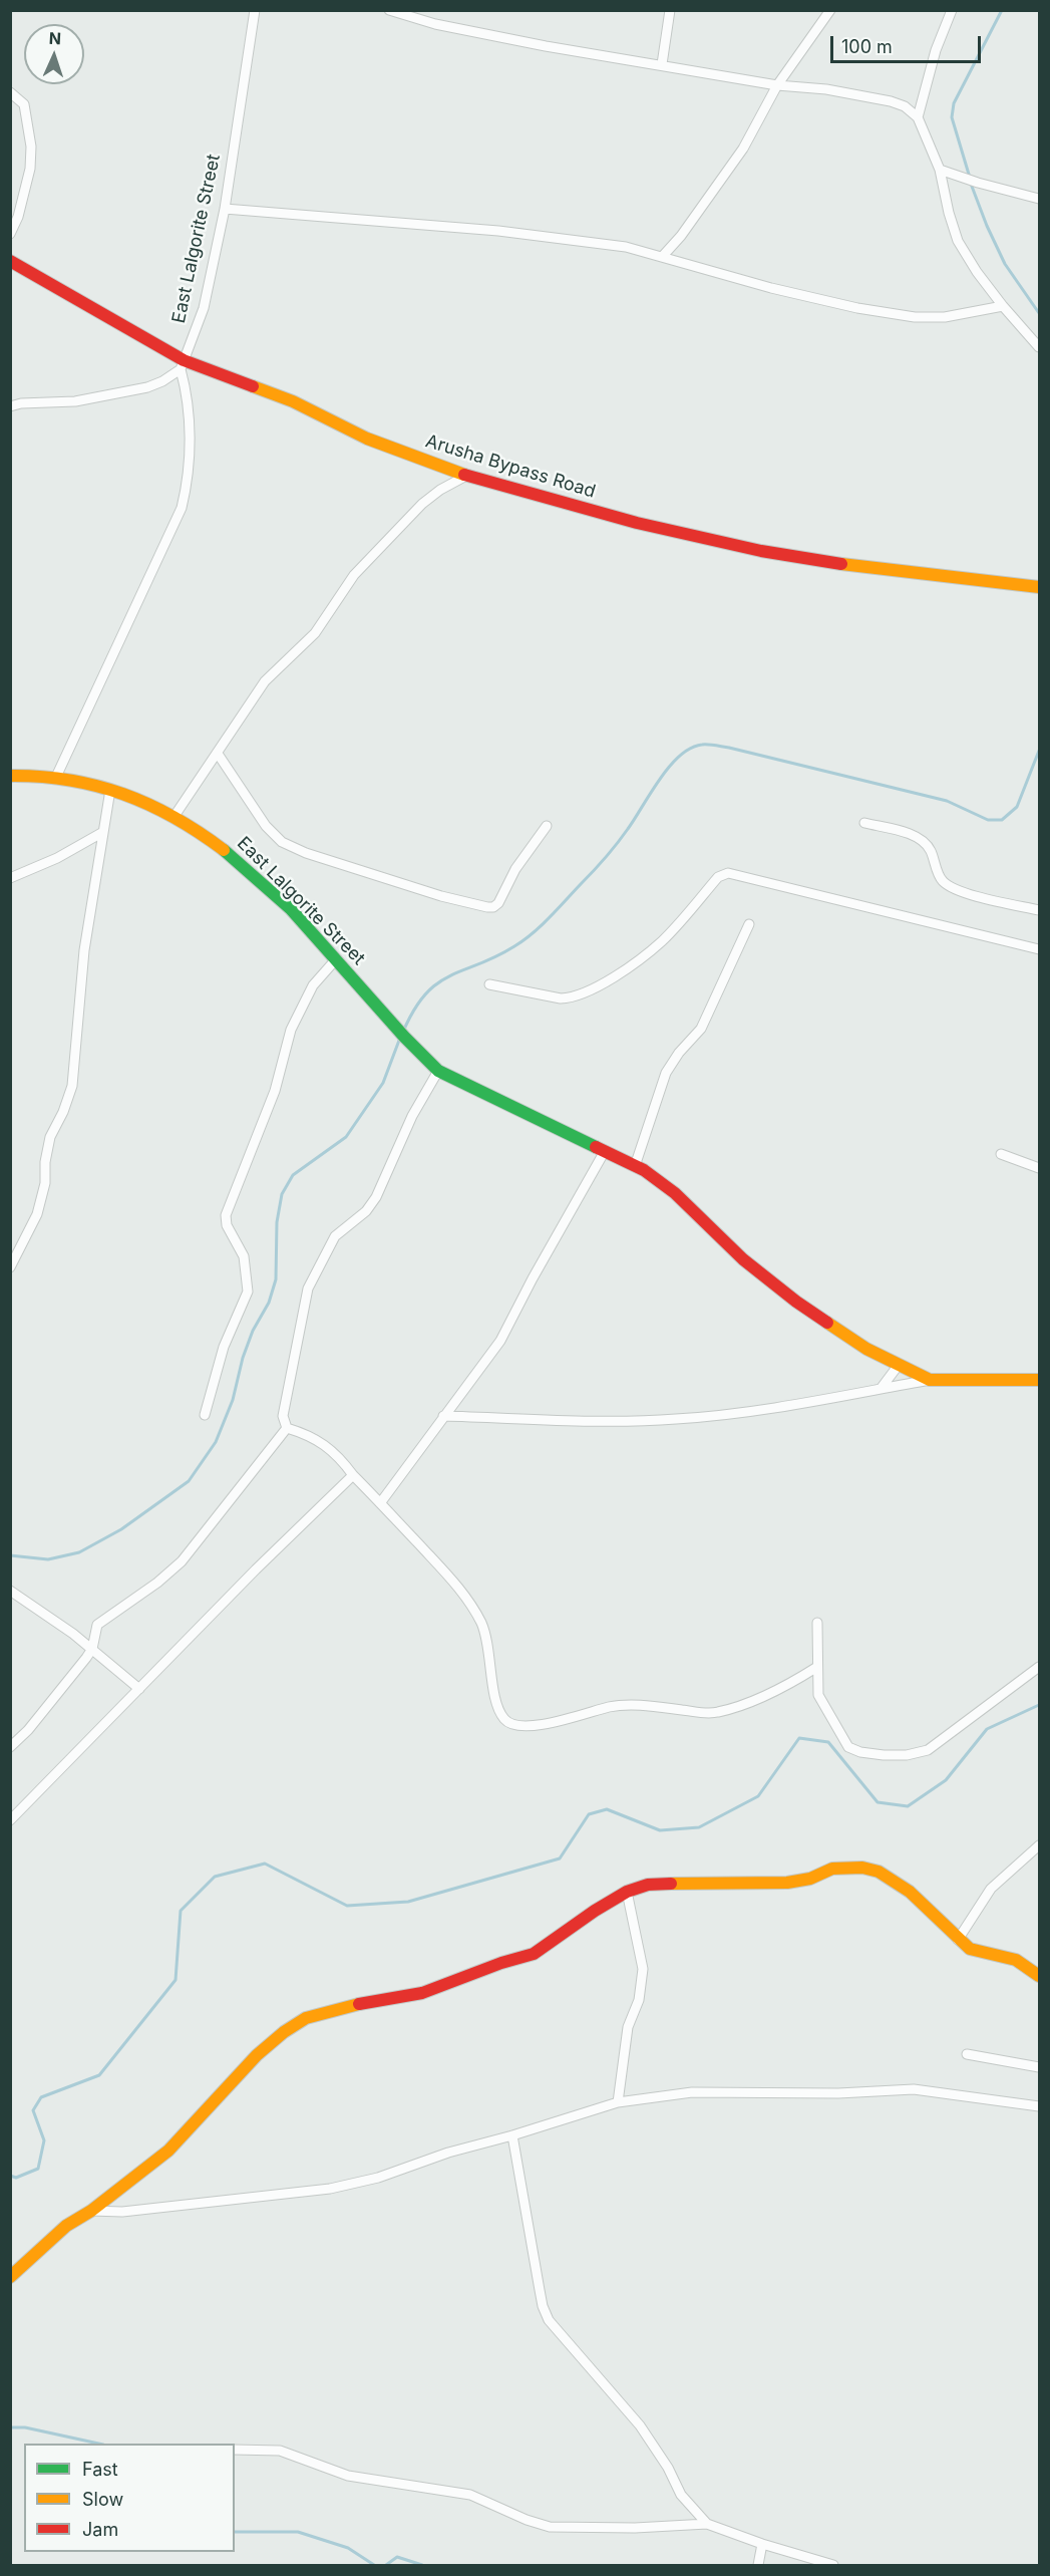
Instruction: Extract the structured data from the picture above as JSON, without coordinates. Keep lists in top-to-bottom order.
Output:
{
  "streets": {
    "street": ["East Lalgorite Street", "Arusha Bypass Road"]
  },
  "crossings": [
    ["East Lalgorite Street", "Arusha Bypass Road"]
  ],
  "legend": ["Fast", "Slow", "Jam"],
  "scale_bar": "100 m",
  "north": "top"
}
